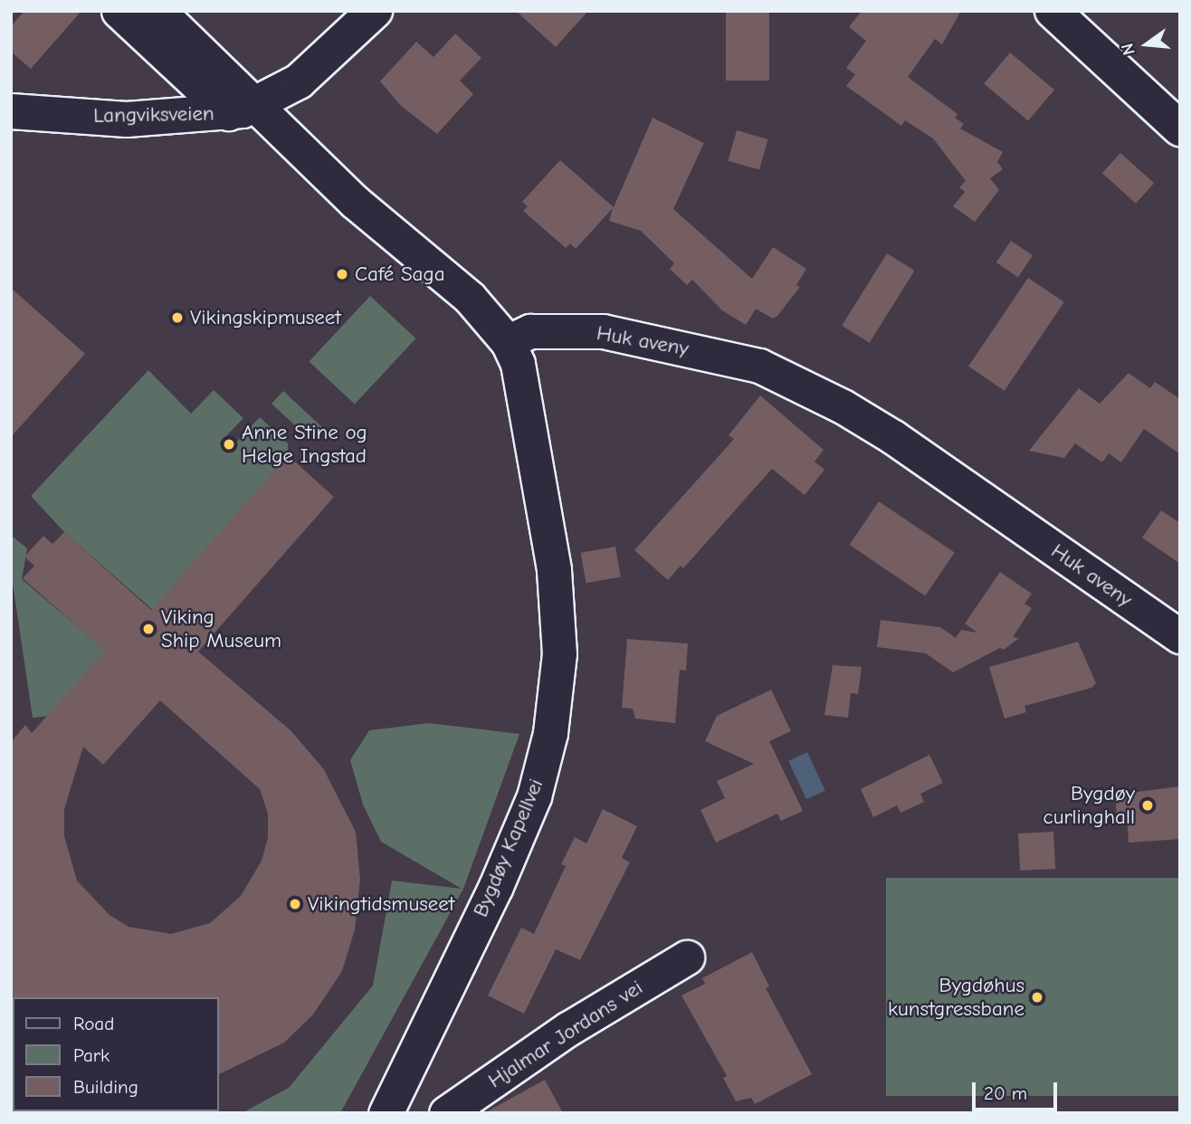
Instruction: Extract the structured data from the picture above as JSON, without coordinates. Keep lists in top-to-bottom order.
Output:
{
  "streets": {
    "street": [
      "Langviksveien",
      "Huk aveny",
      "Bygdøy Kapellvei",
      "Hjalmar Jordans vei"
    ]
  },
  "crossings": [
    ["Huk aveny", "Bygdøy Kapellvei"],
    ["Bygdøy Kapellvei", "Hjalmar Jordans vei"]
  ],
  "places": [
    "Café Saga",
    "Vikingskipmuseet",
    "Anne Stine og Helge Ingstad",
    "Viking Ship Museum",
    "Bygdøy curlinghall",
    "Vikingtidsmuseet",
    "Bygdøhus kunstgressbane"
  ],
  "legend": ["Road", "Park", "Building"],
  "scale_bar": "20 m",
  "north": "left"
}
